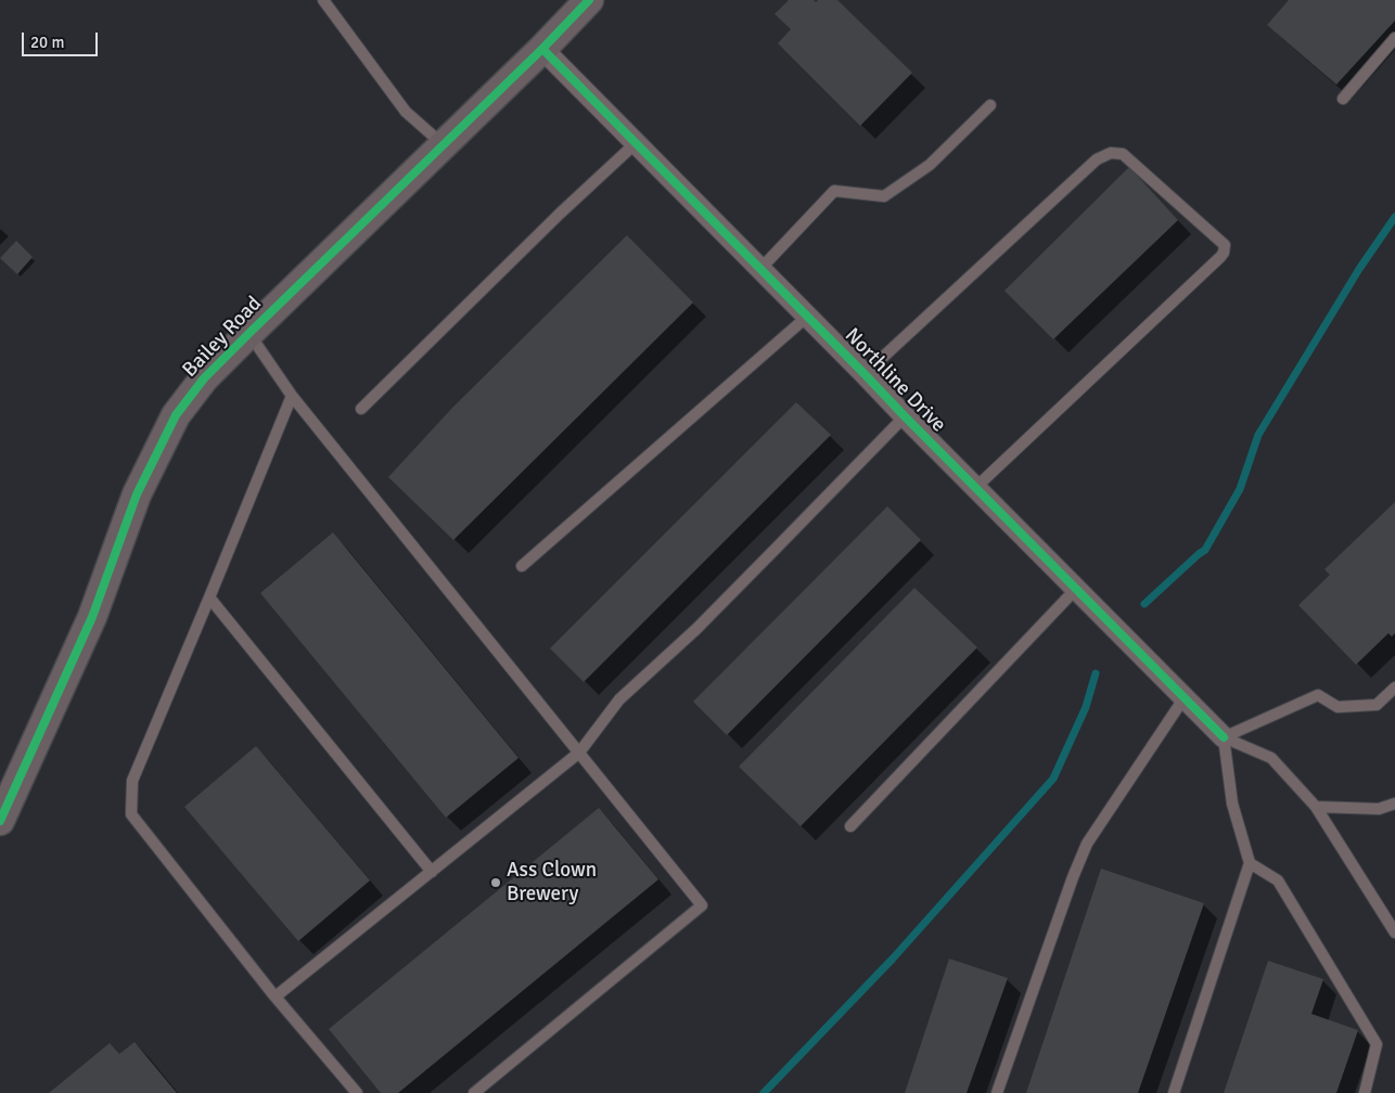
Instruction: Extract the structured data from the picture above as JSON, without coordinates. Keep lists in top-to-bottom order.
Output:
{
  "streets": {
    "street": ["Bailey Road", "Northline Drive"]
  },
  "crossings": [
    ["Bailey Road", "Northline Drive"]
  ],
  "places": ["Ass Clown Brewery"],
  "scale_bar": "20 m"
}
